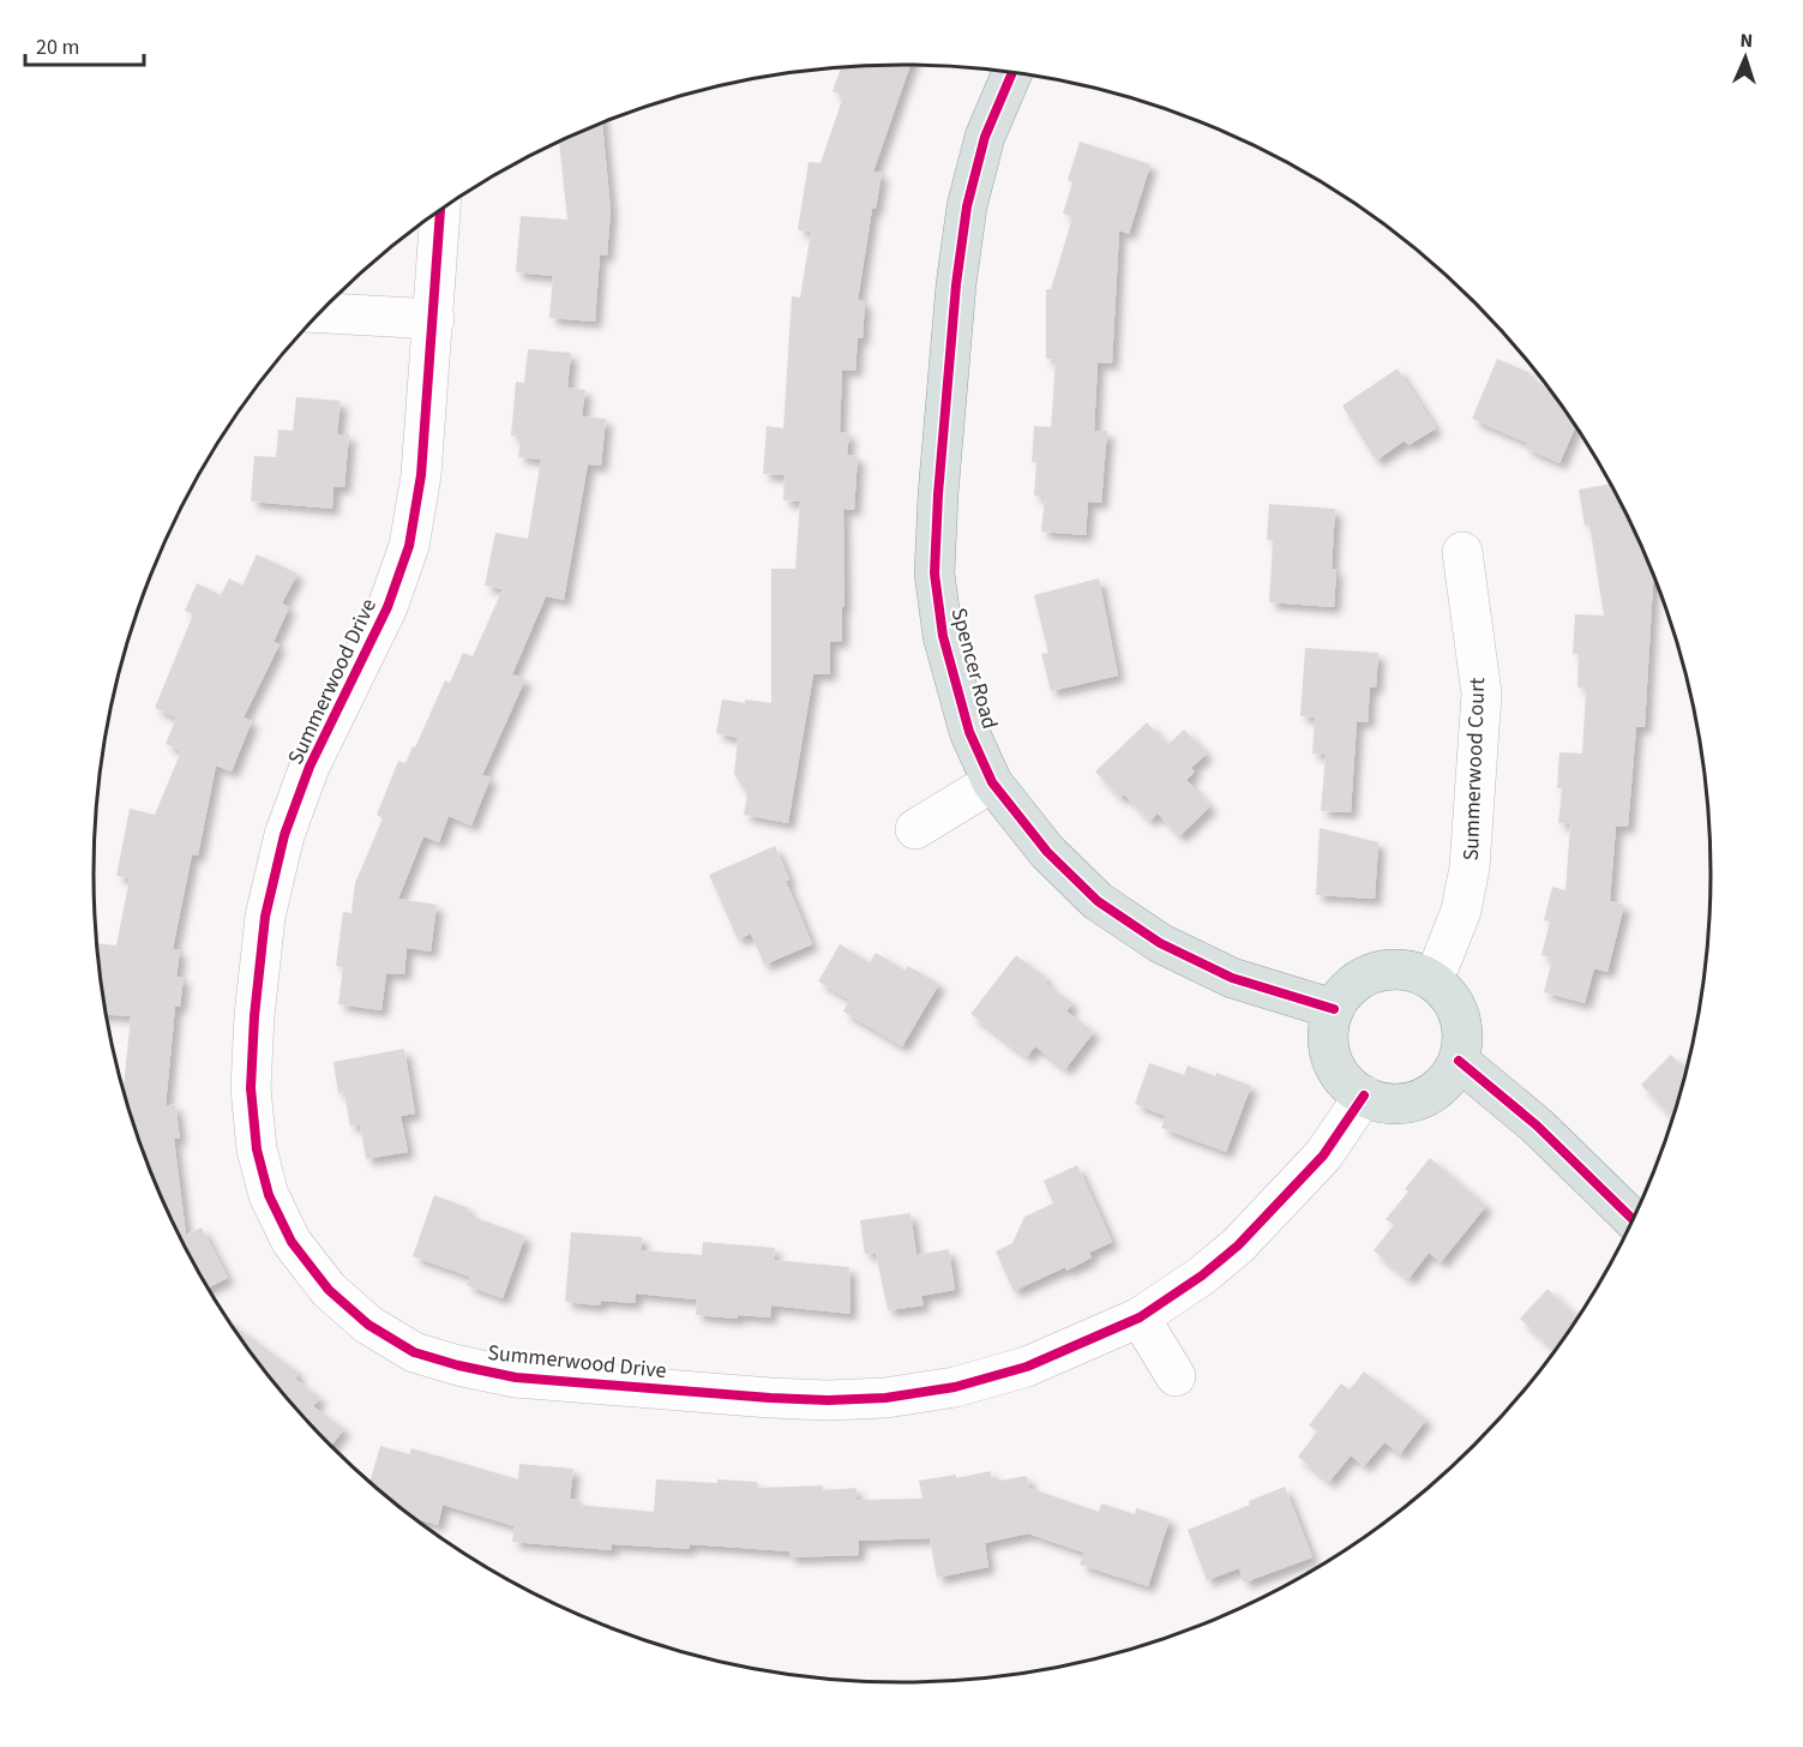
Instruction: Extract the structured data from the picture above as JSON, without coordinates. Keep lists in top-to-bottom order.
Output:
{
  "streets": {
    "main road": ["Spencer Road"],
    "street": ["Summerwood Drive", "Summerwood Court"]
  },
  "crossings": [
    ["Spencer Road", "Summerwood Drive"],
    ["Spencer Road", "Summerwood Court"],
    ["Summerwood Drive", "Summerwood Court"]
  ],
  "scale_bar": "20 m",
  "north": "top"
}
